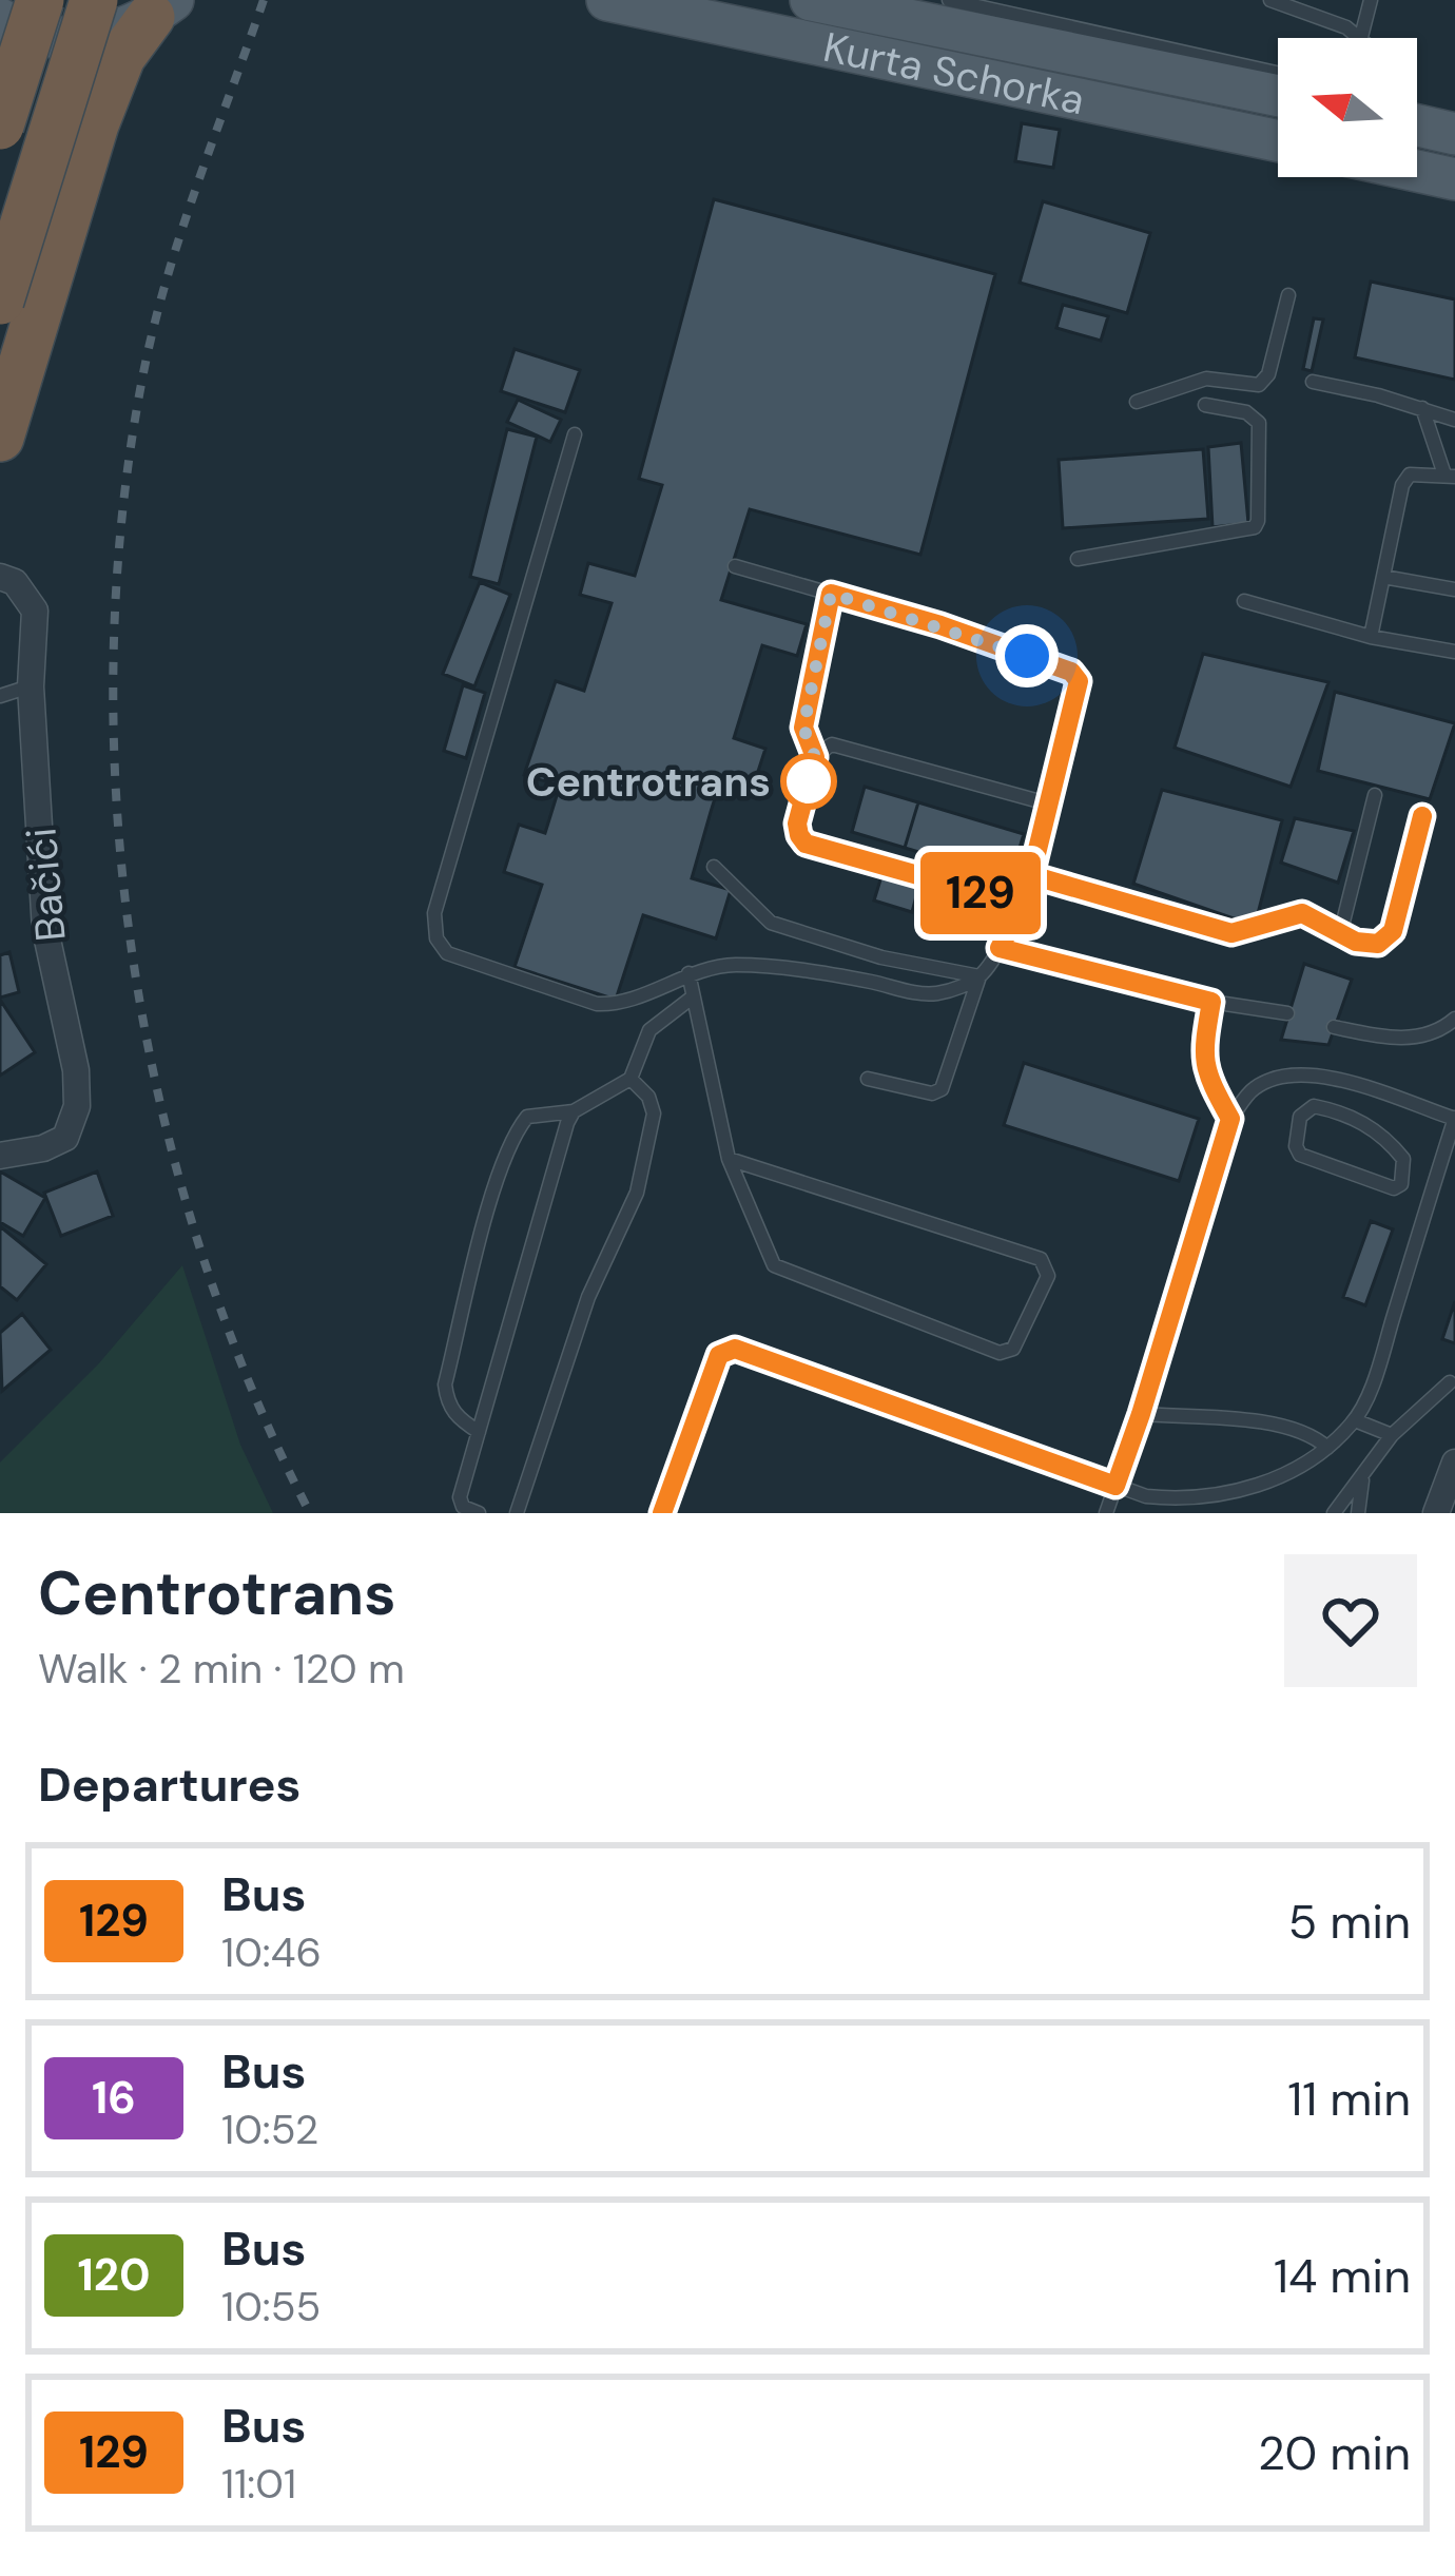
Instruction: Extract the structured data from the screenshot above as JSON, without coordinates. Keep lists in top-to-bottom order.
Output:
{
  "streets": {
    "main road": ["Kurta Schorka"],
    "street": ["Bačići"]
  },
  "places": ["Centrotrans"],
  "lines": ["bus line 129"],
  "north": "left",
  "page": {
    "on_map": "129",
    "heading": [
      ["Centrotrans", "Walk · 2 min · 120 m"],
      "Departures"
    ],
    "list": [
      {
        "mark": "129",
        "name": "Bus",
        "note": "10:46",
        "value": "5 min"
      },
      {
        "mark": "16",
        "name": "Bus",
        "note": "10:52",
        "value": "11 min"
      },
      {
        "mark": "120",
        "name": "Bus",
        "note": "10:55",
        "value": "14 min"
      },
      {
        "mark": "129",
        "name": "Bus",
        "note": "11:01",
        "value": "20 min"
      }
    ]
  }
}
